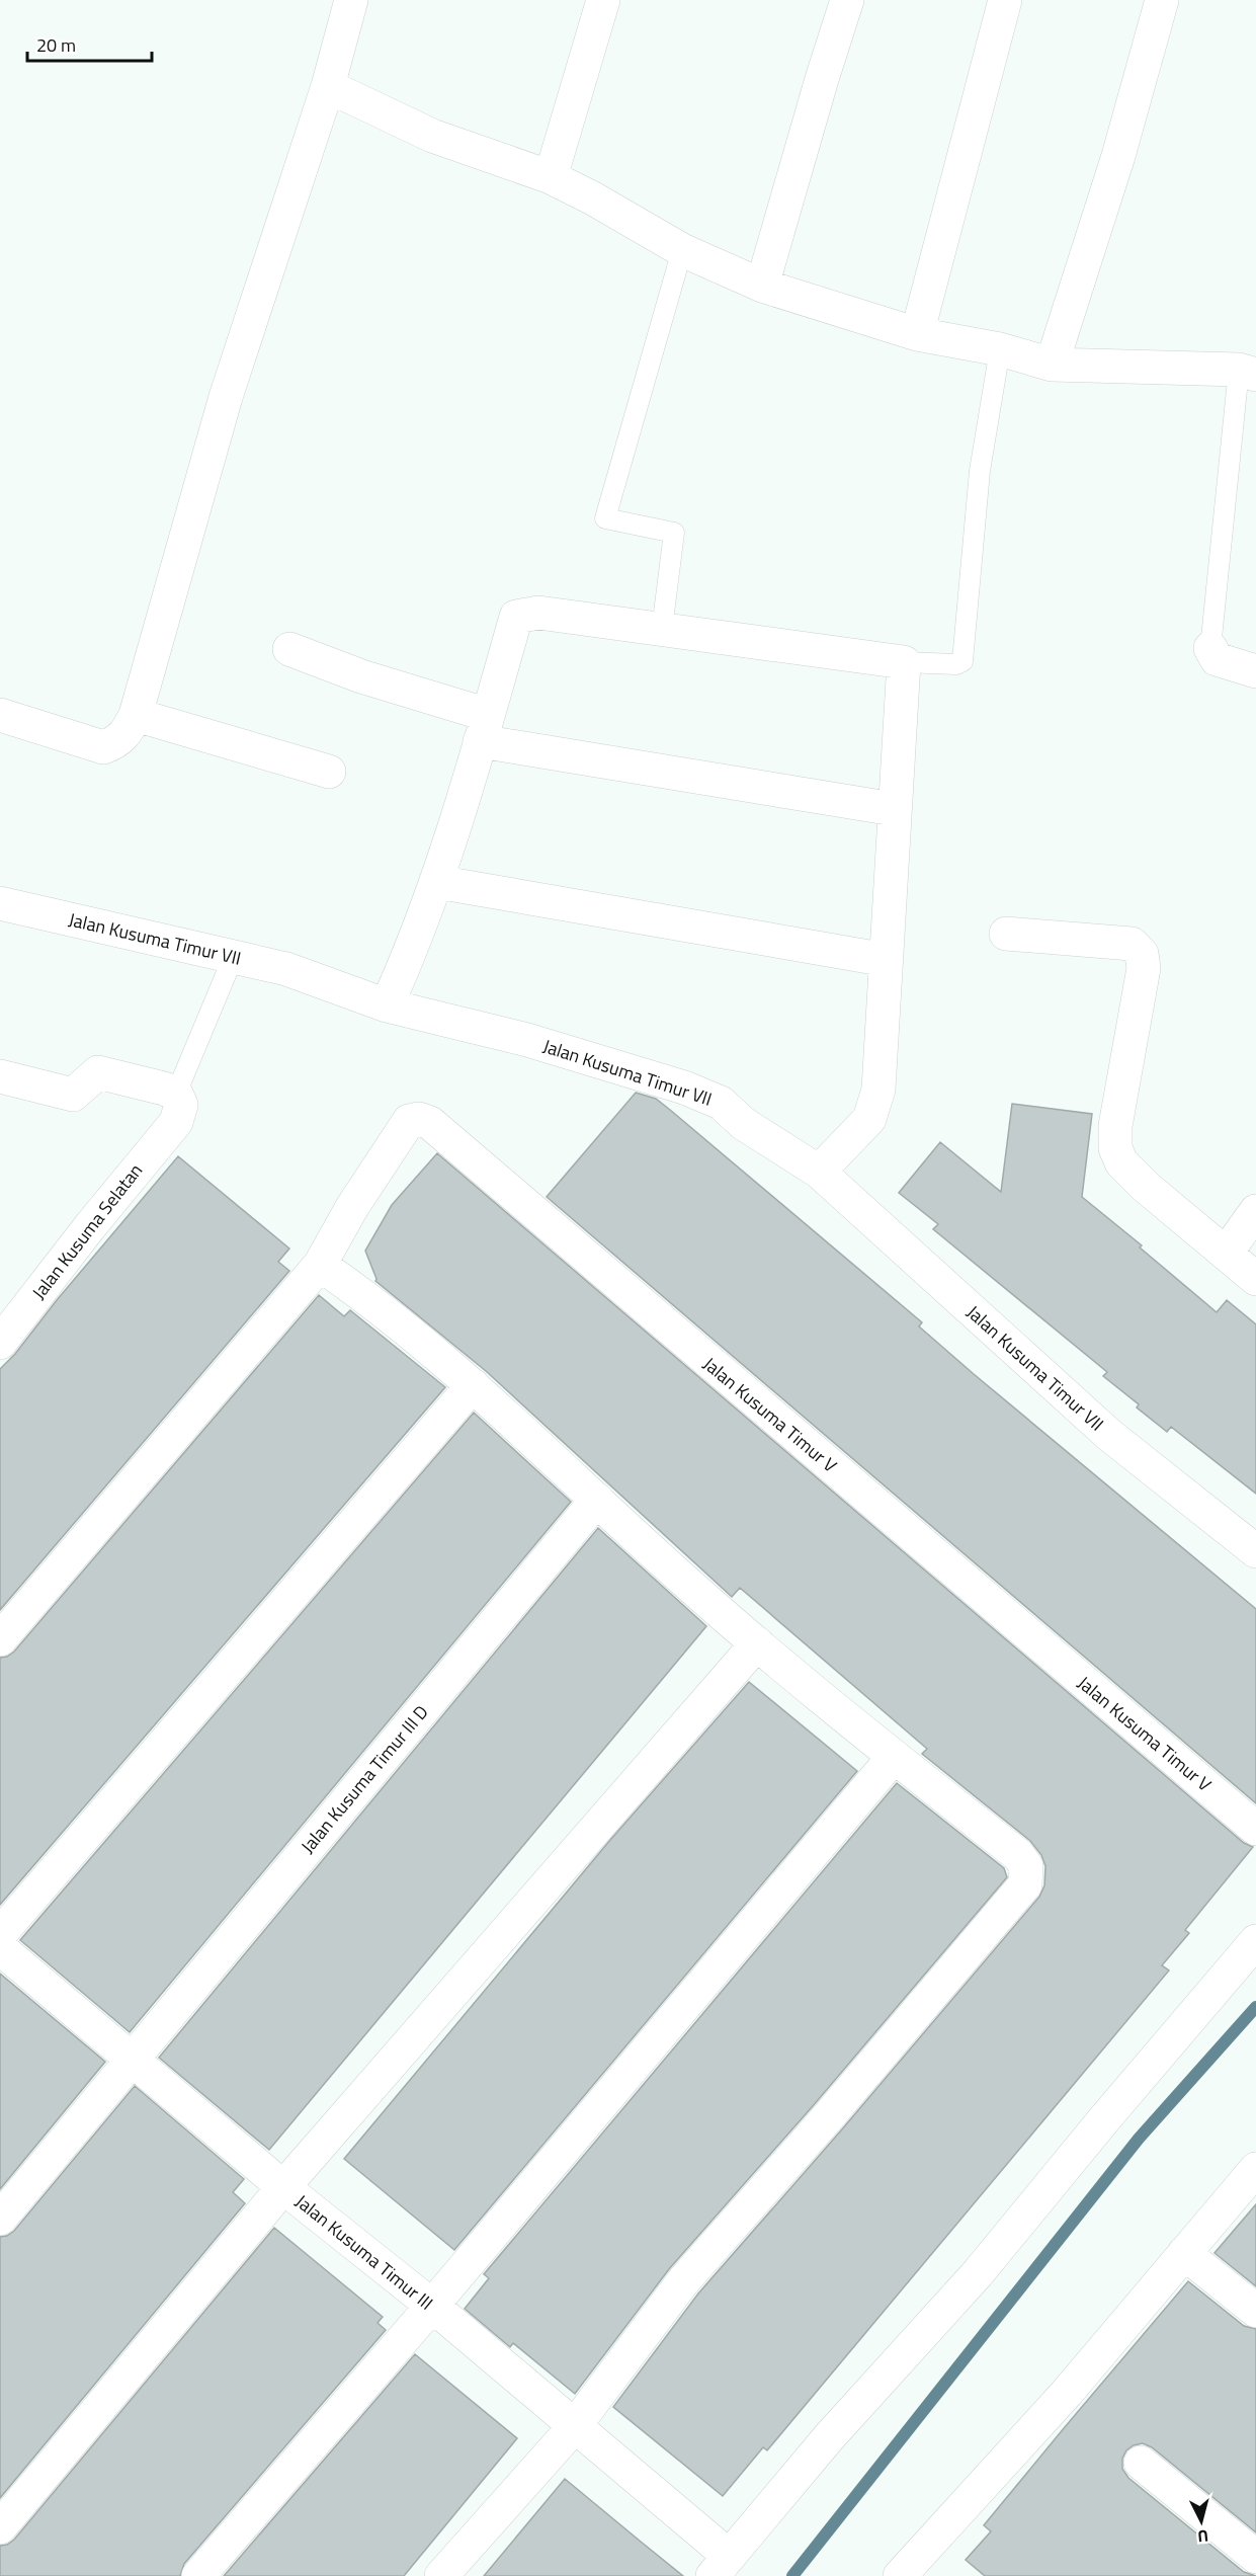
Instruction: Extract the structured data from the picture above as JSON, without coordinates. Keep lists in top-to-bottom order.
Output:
{
  "streets": {
    "street": [
      "Jalan Kusuma Timur VII",
      "Jalan Kusuma Selatan",
      "Jalan Kusuma Timur V",
      "Jalan Kusuma Timur III D",
      "Jalan Kusuma Timur III"
    ]
  },
  "crossings": [
    ["Jalan Kusuma Timur III D", "Jalan Kusuma Timur III"]
  ],
  "scale_bar": "20 m",
  "north": "bottom"
}
